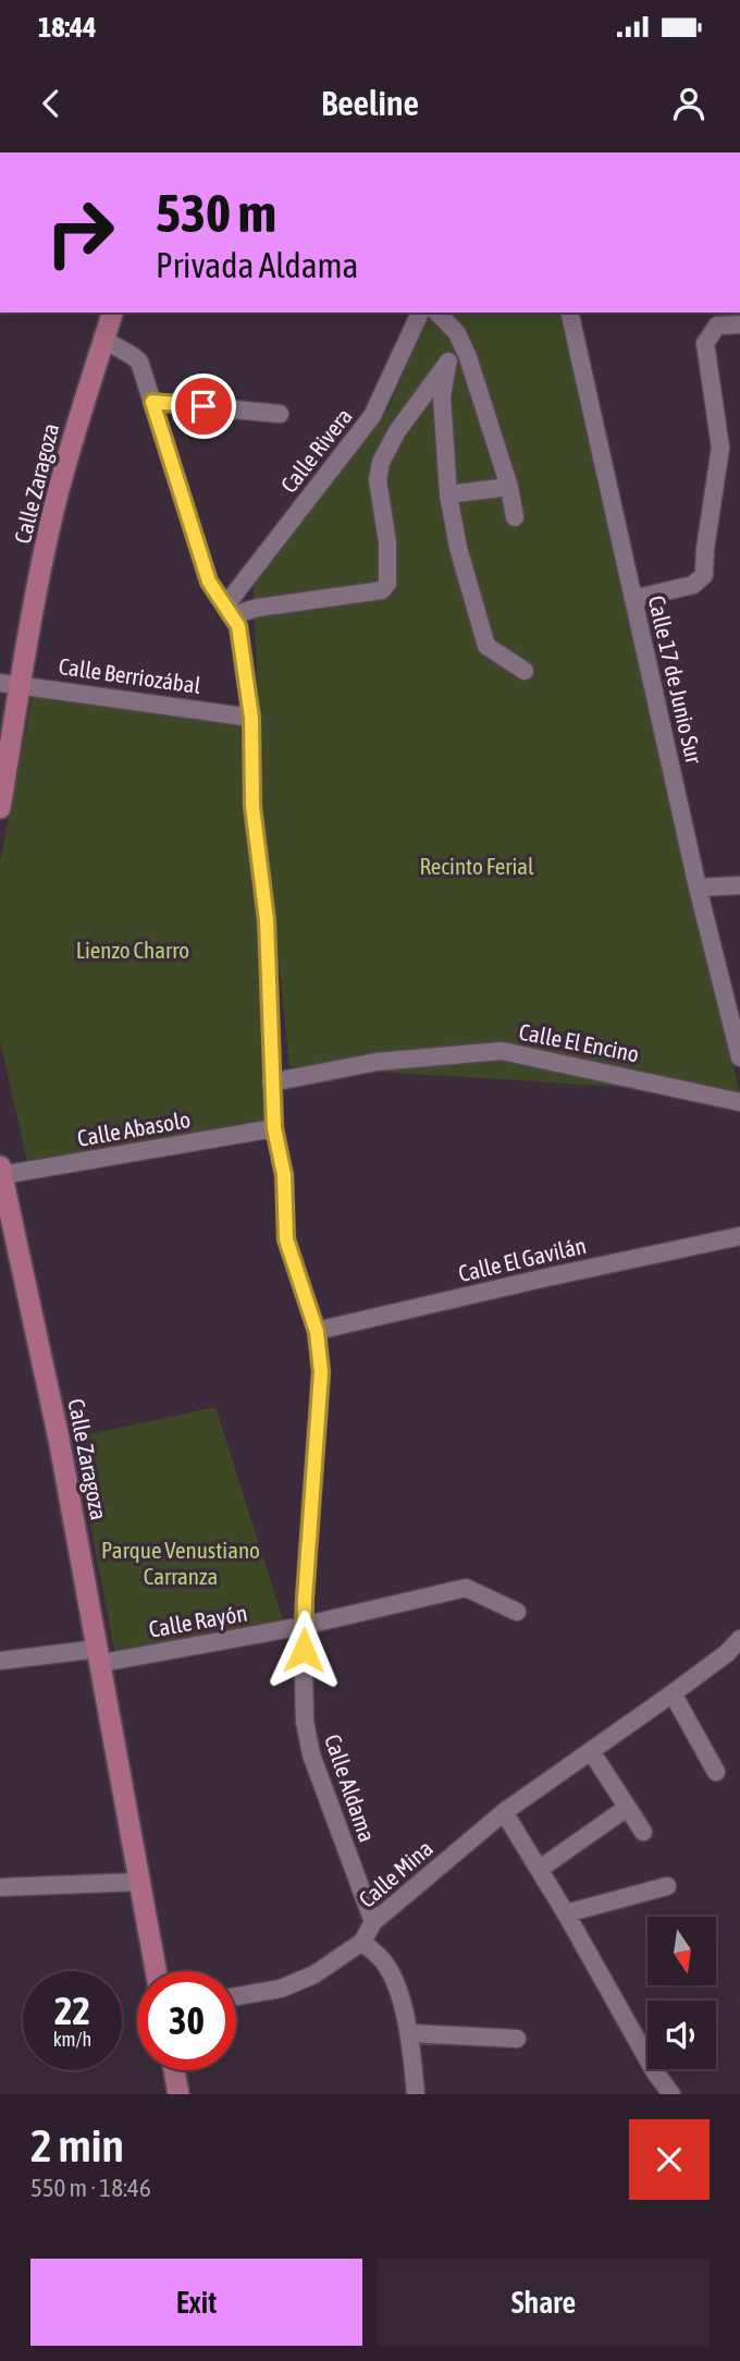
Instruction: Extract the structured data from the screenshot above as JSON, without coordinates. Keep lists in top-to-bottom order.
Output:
{
  "streets": {
    "main road": ["Calle Zaragoza"],
    "street": [
      "Calle Rivera",
      "Calle Berriozábal",
      "Calle 17 de Junio Sur",
      "Calle El Encino",
      "Calle Abasolo",
      "Calle El Gavilán",
      "Calle Rayón",
      "Calle Aldama",
      "Calle Mina"
    ]
  },
  "crossings": [
    ["Calle Rivera", "Calle Aldama"],
    ["Calle Zaragoza", "Calle Berriozábal"],
    ["Calle Zaragoza", "Calle Abasolo"],
    ["Calle Zaragoza", "Calle Rayón"],
    ["Calle Zaragoza", "Calle Aldama"],
    ["Calle Berriozábal", "Calle Aldama"],
    ["Calle El Encino", "Calle Aldama"],
    ["Calle Abasolo", "Calle Aldama"],
    ["Calle El Gavilán", "Calle Aldama"],
    ["Calle Rayón", "Calle Aldama"],
    ["Calle Aldama", "Calle Mina"]
  ],
  "parks": ["Recinto Ferial", "Lienzo Charro", "Parque Venustiano Carranza"],
  "north": "bottom",
  "page": {
    "status": "18:44",
    "header": "Beeline",
    "turn": ["530 m", "Privada Aldama"],
    "speed": "22 km/h",
    "limit": "30",
    "heading": ["2 min", "550 m · 18:46"],
    "buttons": ["Exit", "Share"]
  }
}
